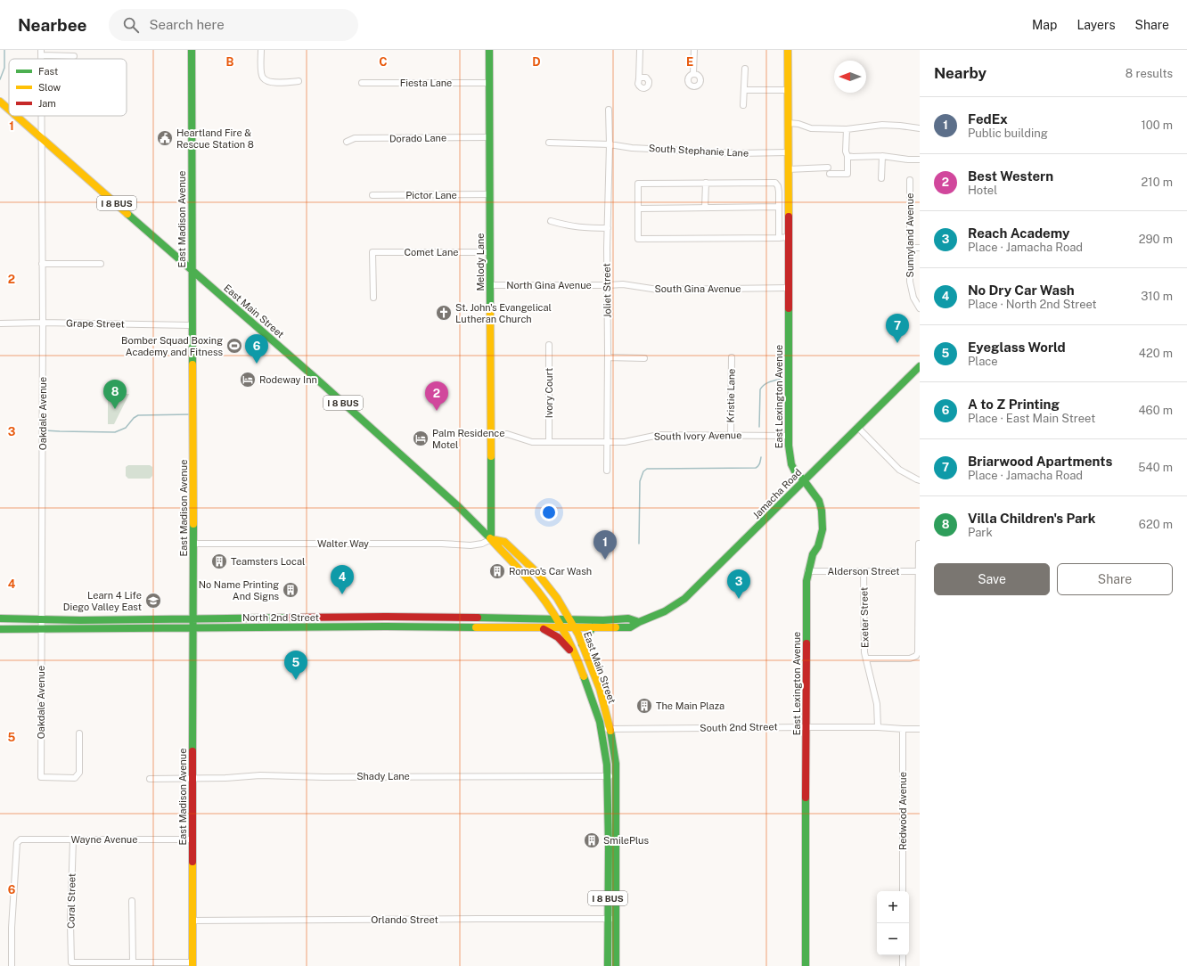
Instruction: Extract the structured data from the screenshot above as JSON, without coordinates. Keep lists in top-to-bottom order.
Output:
{
  "streets": {
    "main road": [
      "I 8 BUS",
      "East Madison Avenue",
      "Melody Lane",
      "East Main Street",
      "East Lexington Avenue",
      "Jamacha Road",
      "North 2nd Street"
    ],
    "street": [
      "Fiesta Lane",
      "Dorado Lane",
      "South Stephanie Lane",
      "Pictor Lane",
      "Sunnyland Avenue",
      "Comet Lane",
      "North Gina Avenue",
      "South Gina Avenue",
      "Joliet Street",
      "Grape Street",
      "Ivory Court",
      "Kristie Lane",
      "Oakdale Avenue",
      "South Ivory Avenue",
      "Walter Way",
      "Alderson Street",
      "Exeter Street",
      "South 2nd Street",
      "Shady Lane",
      "Redwood Avenue",
      "Wayne Avenue",
      "Coral Street",
      "Orlando Street"
    ]
  },
  "crossings": [
    ["Fiesta Lane", "Melody Lane"],
    ["Dorado Lane", "Melody Lane"],
    ["South Stephanie Lane", "Joliet Street"],
    ["South Stephanie Lane", "East Lexington Avenue"],
    ["Pictor Lane", "Melody Lane"],
    ["East Madison Avenue", "East Main Street"],
    ["East Madison Avenue", "Grape Street"],
    ["East Madison Avenue", "Walter Way"],
    ["East Madison Avenue", "North 2nd Street"],
    ["East Madison Avenue", "Shady Lane"],
    ["East Madison Avenue", "Wayne Avenue"],
    ["East Madison Avenue", "Orlando Street"],
    ["Comet Lane", "Melody Lane"],
    ["Melody Lane", "North Gina Avenue"],
    ["Melody Lane", "East Main Street"],
    ["Melody Lane", "South Ivory Avenue"],
    ["Melody Lane", "Walter Way"],
    ["North Gina Avenue", "South Gina Avenue"],
    ["North Gina Avenue", "Joliet Street"],
    ["South Gina Avenue", "Joliet Street"],
    ["South Gina Avenue", "East Lexington Avenue"],
    ["Joliet Street", "South Ivory Avenue"],
    ["East Main Street", "Oakdale Avenue"],
    ["East Main Street", "Jamacha Road"],
    ["East Main Street", "Walter Way"],
    ["East Main Street", "North 2nd Street"],
    ["East Main Street", "South 2nd Street"],
    ["East Main Street", "Shady Lane"],
    ["East Main Street", "Orlando Street"],
    ["Grape Street", "Oakdale Avenue"],
    ["Ivory Court", "South Ivory Avenue"],
    ["Kristie Lane", "South Ivory Avenue"],
    ["East Lexington Avenue", "South Ivory Avenue"],
    ["East Lexington Avenue", "Jamacha Road"],
    ["East Lexington Avenue", "Alderson Street"],
    ["East Lexington Avenue", "South 2nd Street"],
    ["Oakdale Avenue", "North 2nd Street"],
    ["Jamacha Road", "North 2nd Street"],
    ["Alderson Street", "Exeter Street"],
    ["Exeter Street", "South 2nd Street"],
    ["South 2nd Street", "Redwood Avenue"],
    ["Wayne Avenue", "Coral Street"]
  ],
  "places": {
    "public building": ["Heartland Fire & Rescue Station 8"],
    "church": ["St. John's Evangelical Lutheran Church"],
    "sports": ["Bomber Squad Boxing Academy and Fitness"],
    "hotel": ["Rodeway Inn", "Palm Residence Motel"],
    "building": [
      "Teamsters Local",
      "Romeo's Car Wash",
      "No Name Printing And Signs",
      "The Main Plaza",
      "SmilePlus"
    ],
    "school or university": ["Learn 4 Life Diego Valley East"]
  },
  "legend": ["Fast", "Slow", "Jam"],
  "north": "left",
  "page": {
    "header": "Nearbee",
    "search": "Search here",
    "nav": ["Map", "Layers", "Share"],
    "heading": ["Nearby", "8 results"],
    "list": [
      {
        "mark": "1",
        "name": "FedEx",
        "note": "Public building",
        "value": "100 m"
      },
      {
        "mark": "2",
        "name": "Best Western",
        "note": "Hotel",
        "value": "210 m"
      },
      {
        "mark": "3",
        "name": "Reach Academy",
        "note": "Place · Jamacha Road",
        "value": "290 m"
      },
      {
        "mark": "4",
        "name": "No Dry Car Wash",
        "note": "Place · North 2nd Street",
        "value": "310 m"
      },
      {
        "mark": "5",
        "name": "Eyeglass World",
        "note": "Place",
        "value": "420 m"
      },
      {
        "mark": "6",
        "name": "A to Z Printing",
        "note": "Place · East Main Street",
        "value": "460 m"
      },
      {
        "mark": "7",
        "name": "Briarwood Apartments",
        "note": "Place · Jamacha Road",
        "value": "540 m"
      },
      {
        "mark": "8",
        "name": "Villa Children's Park",
        "note": "Park",
        "value": "620 m"
      }
    ],
    "pins": [
      "7",
      "6",
      "8",
      "2",
      "1",
      "4",
      "3",
      "5"
    ],
    "buttons": ["Save", "Share"],
    "map_buttons": ["+", "−"]
  },
  "grid": {
    "columns": [
      "B",
      "C",
      "D",
      "E"
    ],
    "rows": [
      "1",
      "2",
      "3",
      "4",
      "5",
      "6"
    ]
  }
}
